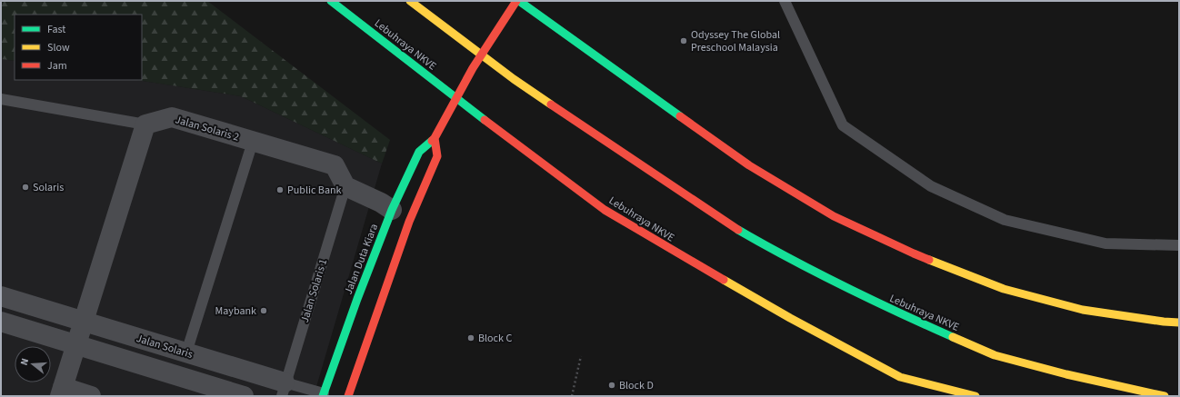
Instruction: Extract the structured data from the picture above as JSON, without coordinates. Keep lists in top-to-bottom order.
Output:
{
  "streets": {
    "main road": ["Lebuhraya NKVE", "Jalan Duta Kiara"],
    "street": ["Jalan Solaris 2", "Jalan Solaris"],
    "lane": ["Jalan Solaris 1"]
  },
  "crossings": [
    ["Jalan Solaris 2", "Jalan Solaris 1"],
    ["Jalan Duta Kiara", "Jalan Solaris"],
    ["Jalan Solaris 1", "Jalan Solaris"]
  ],
  "places": [
    "Odyssey The Global Preschool Malaysia",
    "Solaris",
    "Public Bank",
    "Maybank",
    "Block C",
    "Block D"
  ],
  "legend": ["Fast", "Slow", "Jam"],
  "north": "left"
}
